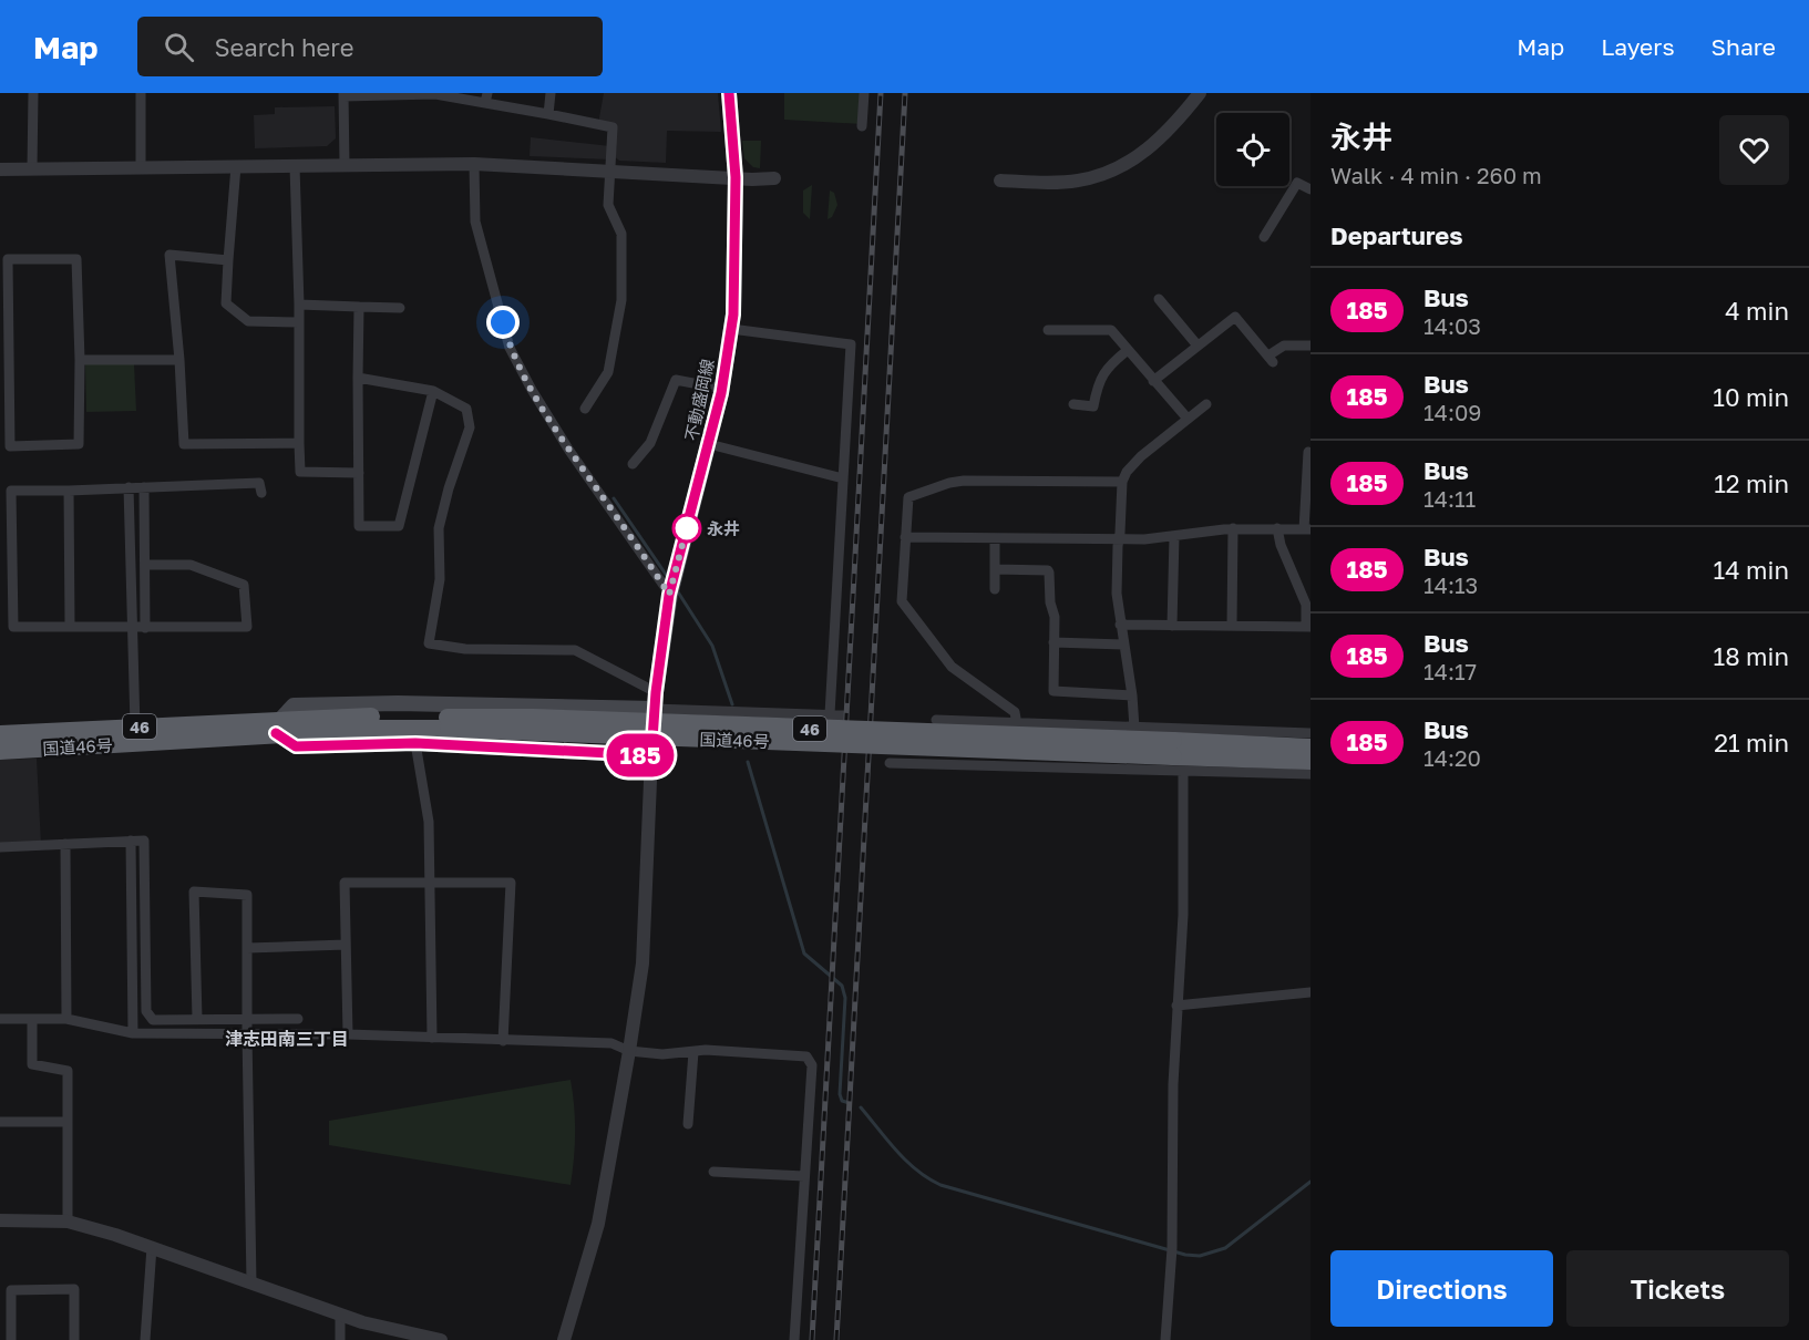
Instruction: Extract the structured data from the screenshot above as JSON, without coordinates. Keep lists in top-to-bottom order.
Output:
{
  "streets": {
    "highway": ["46", "国道46号"],
    "main road": ["不動盛岡線"]
  },
  "districts": ["津志田南三丁目"],
  "places": ["永井"],
  "lines": ["bus line 185"],
  "page": {
    "header": "Map",
    "search": "Search here",
    "nav": ["Map", "Layers", "Share"],
    "on_map": "185",
    "heading": [
      ["永井", "Walk · 4 min · 260 m"],
      "Departures"
    ],
    "list": [
      {
        "mark": "185",
        "name": "Bus",
        "note": "14:03",
        "value": "4 min"
      },
      {
        "mark": "185",
        "name": "Bus",
        "note": "14:09",
        "value": "10 min"
      },
      {
        "mark": "185",
        "name": "Bus",
        "note": "14:11",
        "value": "12 min"
      },
      {
        "mark": "185",
        "name": "Bus",
        "note": "14:13",
        "value": "14 min"
      },
      {
        "mark": "185",
        "name": "Bus",
        "note": "14:17",
        "value": "18 min"
      },
      {
        "mark": "185",
        "name": "Bus",
        "note": "14:20",
        "value": "21 min"
      }
    ],
    "buttons": ["Directions", "Tickets"]
  }
}
